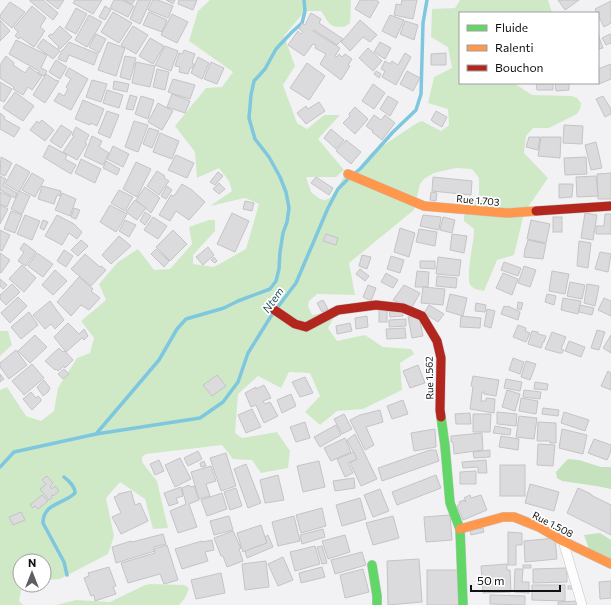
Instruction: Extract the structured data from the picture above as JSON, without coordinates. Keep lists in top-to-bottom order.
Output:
{
  "streets": {
    "street": ["Rue 1.703", "Rue 1.562", "Rue 1.508"]
  },
  "crossings": [
    ["Rue 1.562", "Rue 1.508"]
  ],
  "water": ["Ntem"],
  "legend": ["Fluide", "Ralenti", "Bouchon"],
  "scale_bar": "50 m",
  "north": "top"
}
